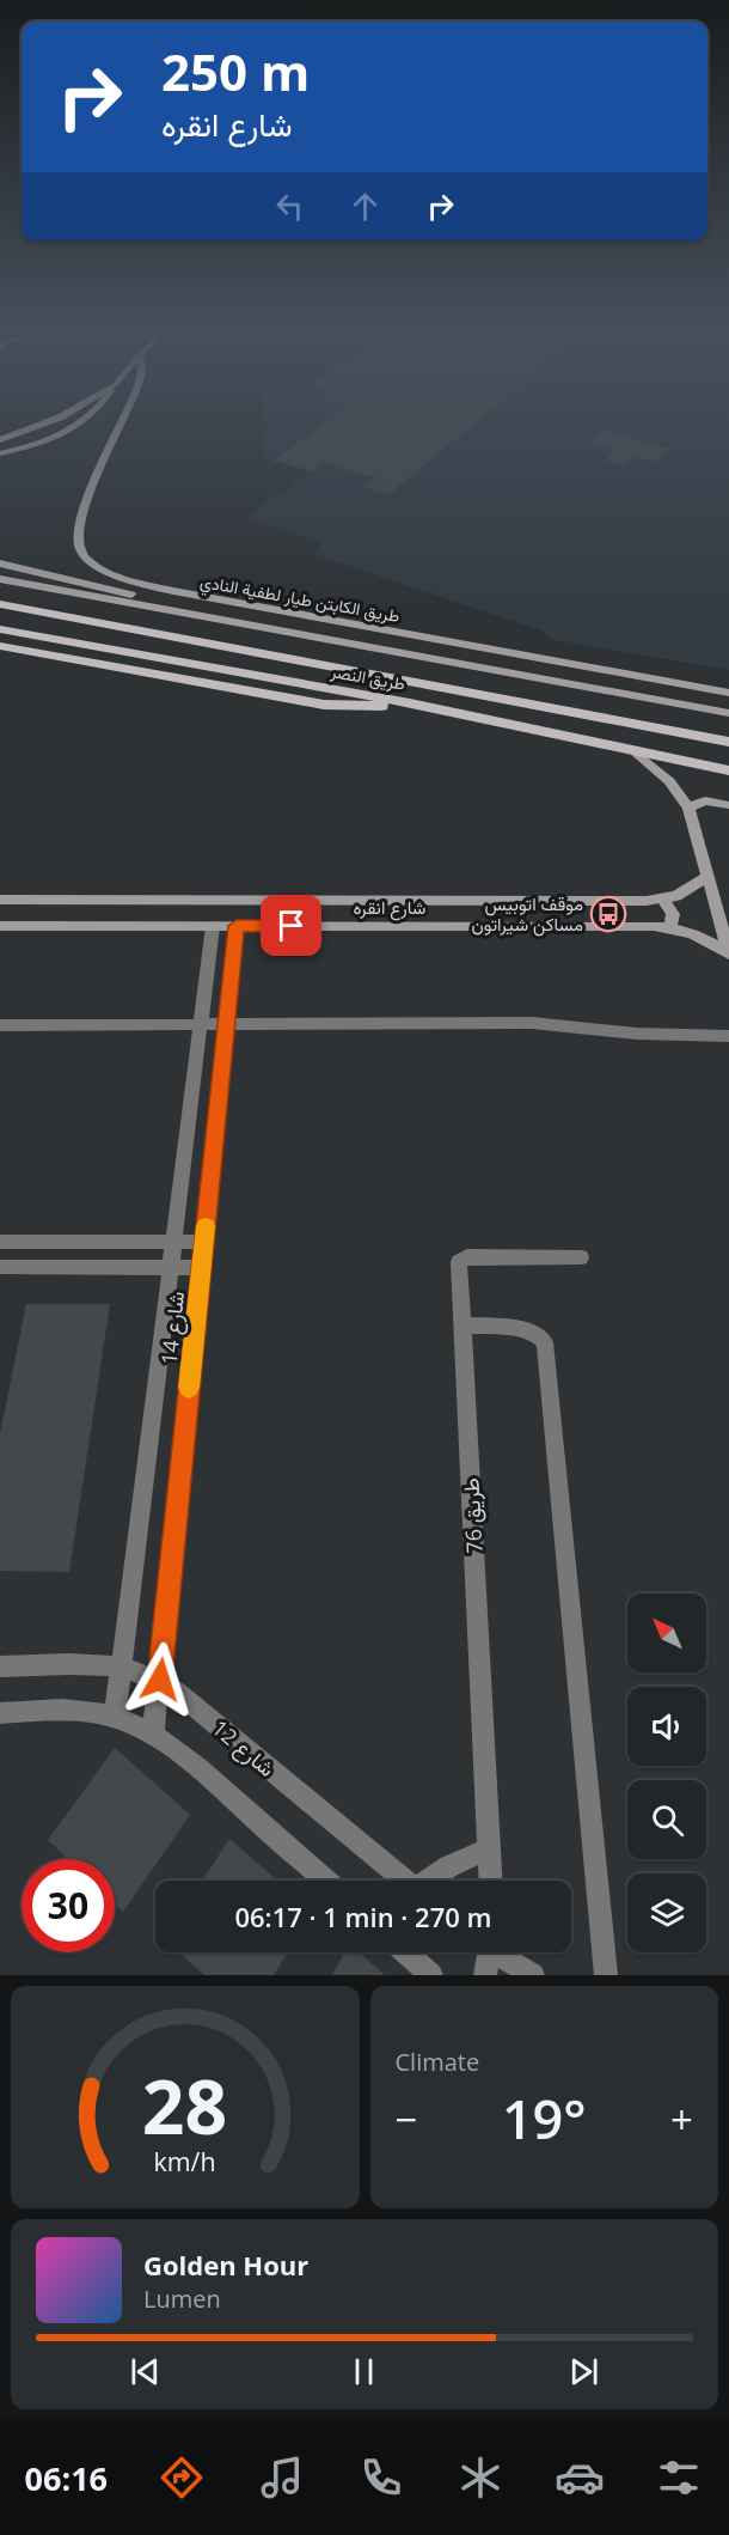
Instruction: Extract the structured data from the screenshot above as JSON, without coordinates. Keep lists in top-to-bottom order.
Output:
{
  "streets": {
    "main road": ["طريق الكابتن طيار لطفية النادي", "طريق النصر", "شارع انقره"],
    "street": ["شارع 14", "طريق 76", "شارع 12"]
  },
  "crossings": [
    ["شارع انقره", "شارع 14"],
    ["شارع 14", "شارع 12"]
  ],
  "places": {
    "bus stop": ["موقف اتوبيس مساكن شيراتون"]
  },
  "north": "top left",
  "page": {
    "turn": ["250 m", "شارع انقره"],
    "limit": "30",
    "trip": "06:17 · 1 min · 270 m",
    "tile": "Climate",
    "heat": ["−", "19°", "+"],
    "song": ["Golden Hour", "Lumen"],
    "tabs": "06:16",
    "gauge": ["28", "km/h"]
  }
}
